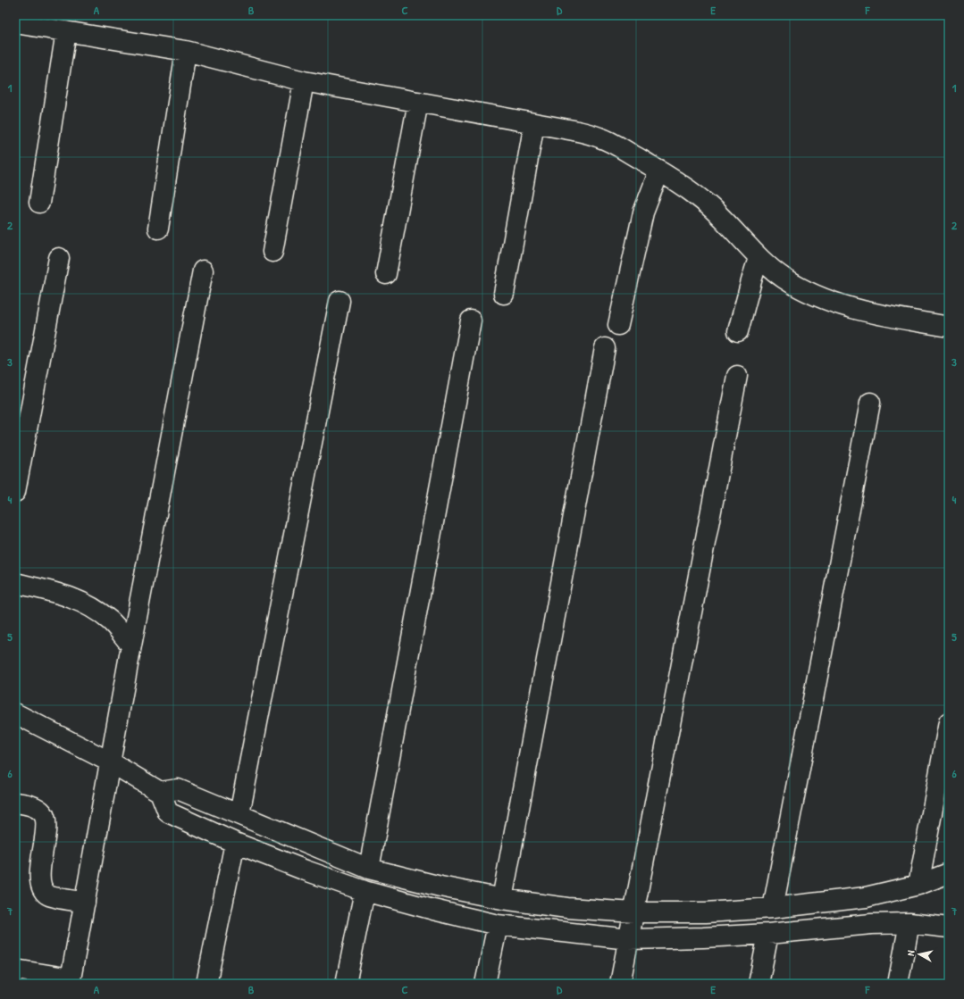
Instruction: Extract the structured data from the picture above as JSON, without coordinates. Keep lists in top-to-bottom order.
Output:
{
  "north": "left",
  "grid": {
    "columns": [
      "A",
      "B",
      "C",
      "D",
      "E",
      "F"
    ],
    "rows": [
      "1",
      "2",
      "3",
      "4",
      "5",
      "6",
      "7"
    ]
  }
}
